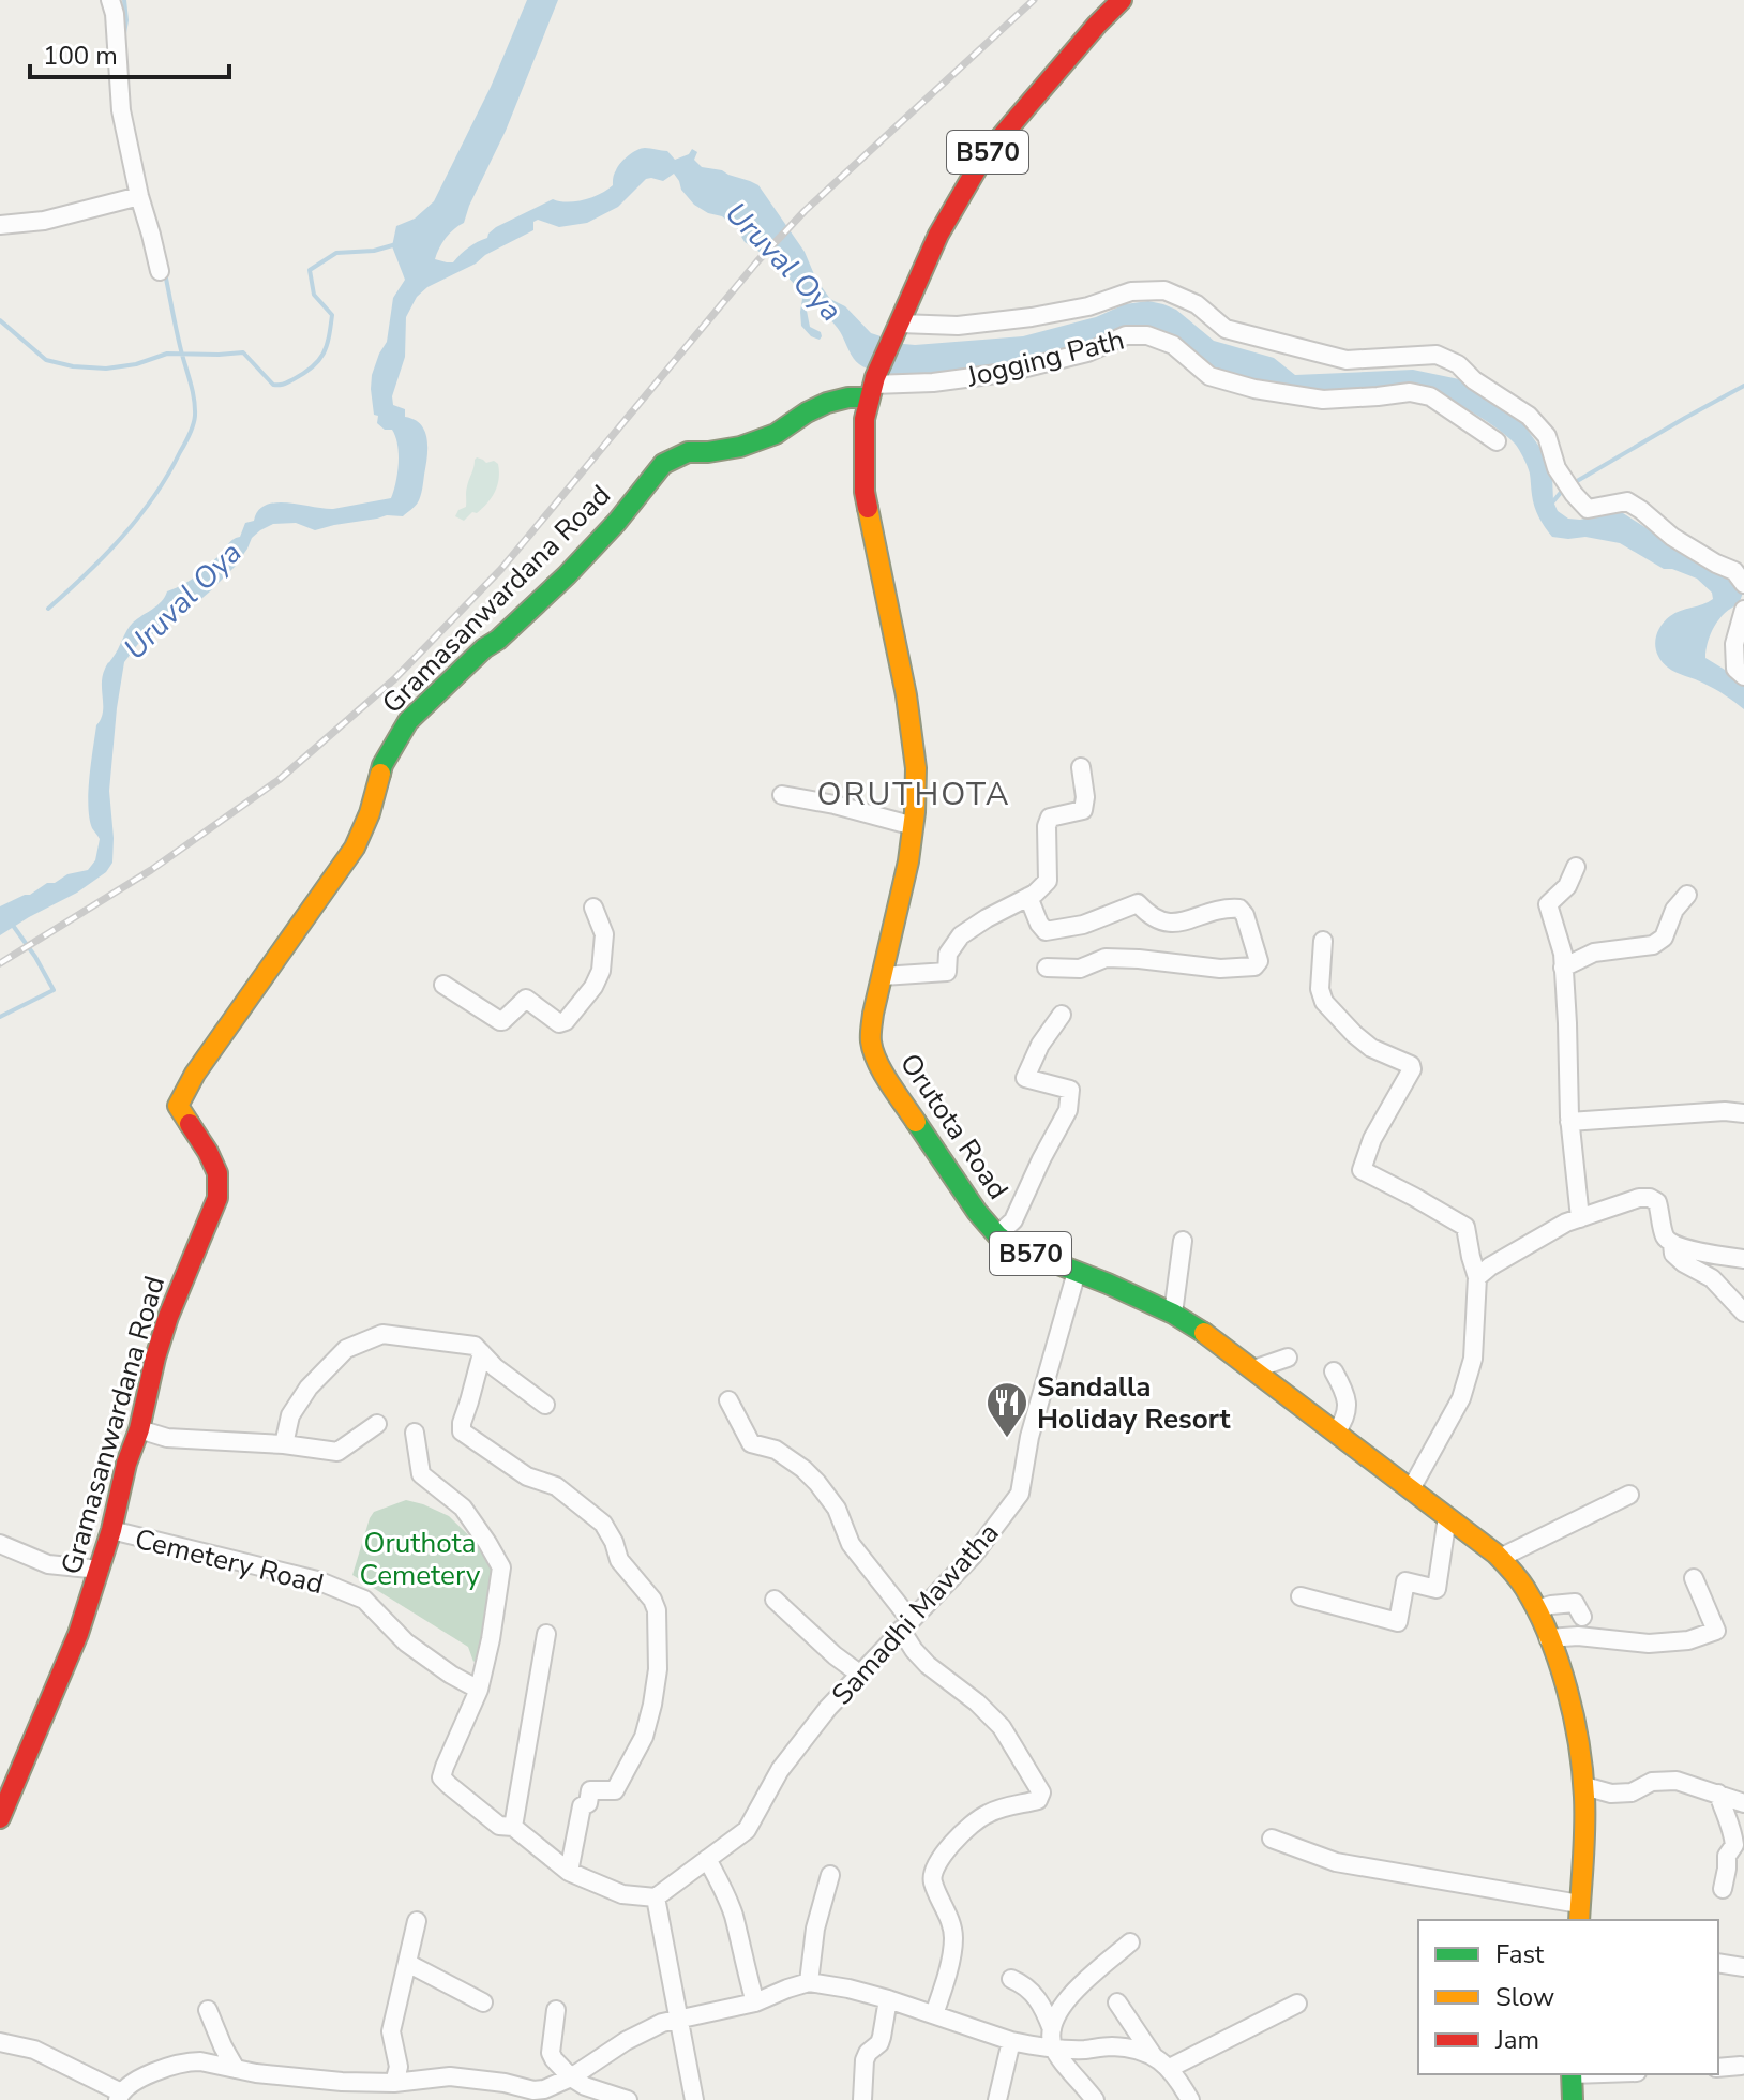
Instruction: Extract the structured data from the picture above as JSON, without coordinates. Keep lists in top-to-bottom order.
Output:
{
  "streets": {
    "main road": ["B570", "Gramasanwardana Road", "Orutota Road"],
    "street": ["Jogging Path", "Cemetery Road", "Samadhi Mawatha"]
  },
  "crossings": [
    ["B570", "Jogging Path"],
    ["B570", "Gramasanwardana Road"],
    ["B570", "Orutota Road"],
    ["Jogging Path", "Gramasanwardana Road"],
    ["Jogging Path", "Orutota Road"],
    ["Gramasanwardana Road", "Orutota Road"],
    ["Gramasanwardana Road", "Cemetery Road"],
    ["Orutota Road", "Samadhi Mawatha"]
  ],
  "districts": ["ORUTHOTA"],
  "water": ["Uruval Oya"],
  "parks": ["Oruthota Cemetery"],
  "places": {
    "restaurant": ["Sandalla Holiday Resort"]
  },
  "legend": ["Fast", "Slow", "Jam"],
  "scale_bar": "100 m"
}
